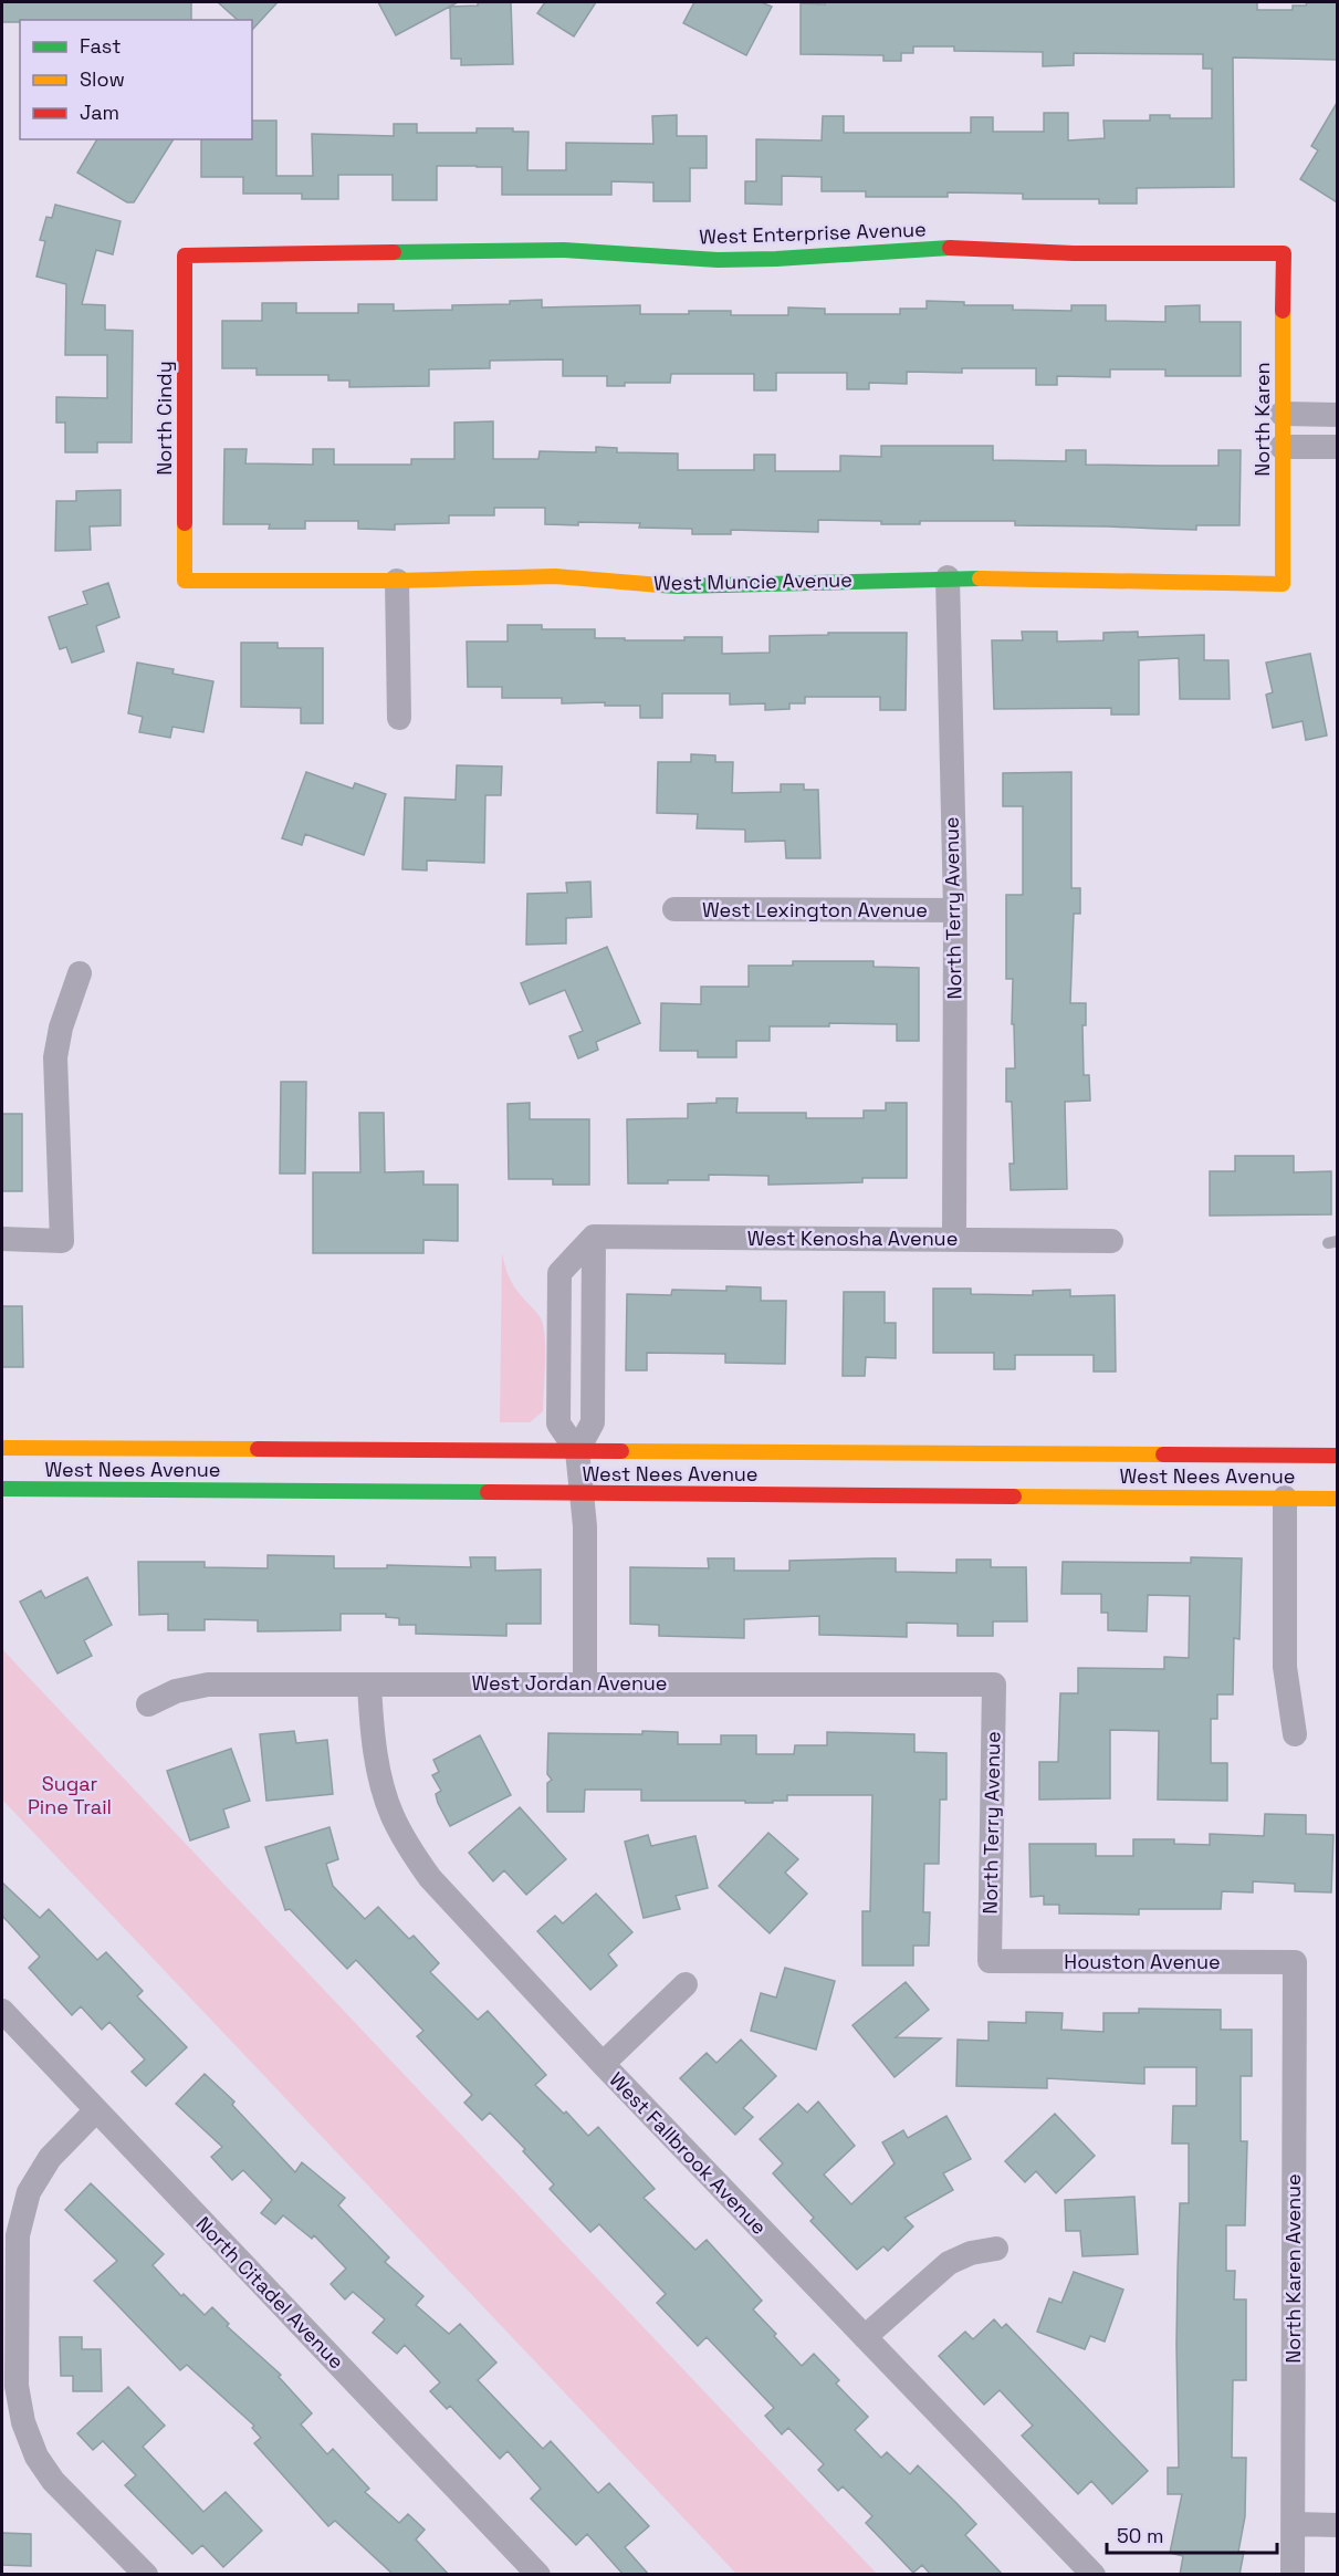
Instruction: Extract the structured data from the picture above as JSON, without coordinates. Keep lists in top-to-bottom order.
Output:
{
  "streets": {
    "street": [
      "West Enterprise Avenue",
      "North Cindy",
      "North Karen",
      "West Muncie Avenue",
      "North Terry Avenue",
      "West Lexington Avenue",
      "West Kenosha Avenue",
      "West Nees Avenue",
      "West Jordan Avenue",
      "Houston Avenue",
      "West Fallbrook Avenue",
      "North Karen Avenue",
      "North Citadel Avenue"
    ]
  },
  "crossings": [
    ["West Enterprise Avenue", "North Cindy"],
    ["West Enterprise Avenue", "North Karen"],
    ["North Cindy", "West Muncie Avenue"],
    ["North Karen", "West Muncie Avenue"],
    ["West Muncie Avenue", "North Terry Avenue"],
    ["North Terry Avenue", "West Lexington Avenue"],
    ["North Terry Avenue", "West Kenosha Avenue"],
    ["North Terry Avenue", "West Jordan Avenue"],
    ["North Terry Avenue", "Houston Avenue"],
    ["West Jordan Avenue", "West Fallbrook Avenue"],
    ["Houston Avenue", "North Karen Avenue"]
  ],
  "parks": ["Sugar Pine Trail"],
  "legend": ["Fast", "Slow", "Jam"],
  "scale_bar": "50 m"
}
